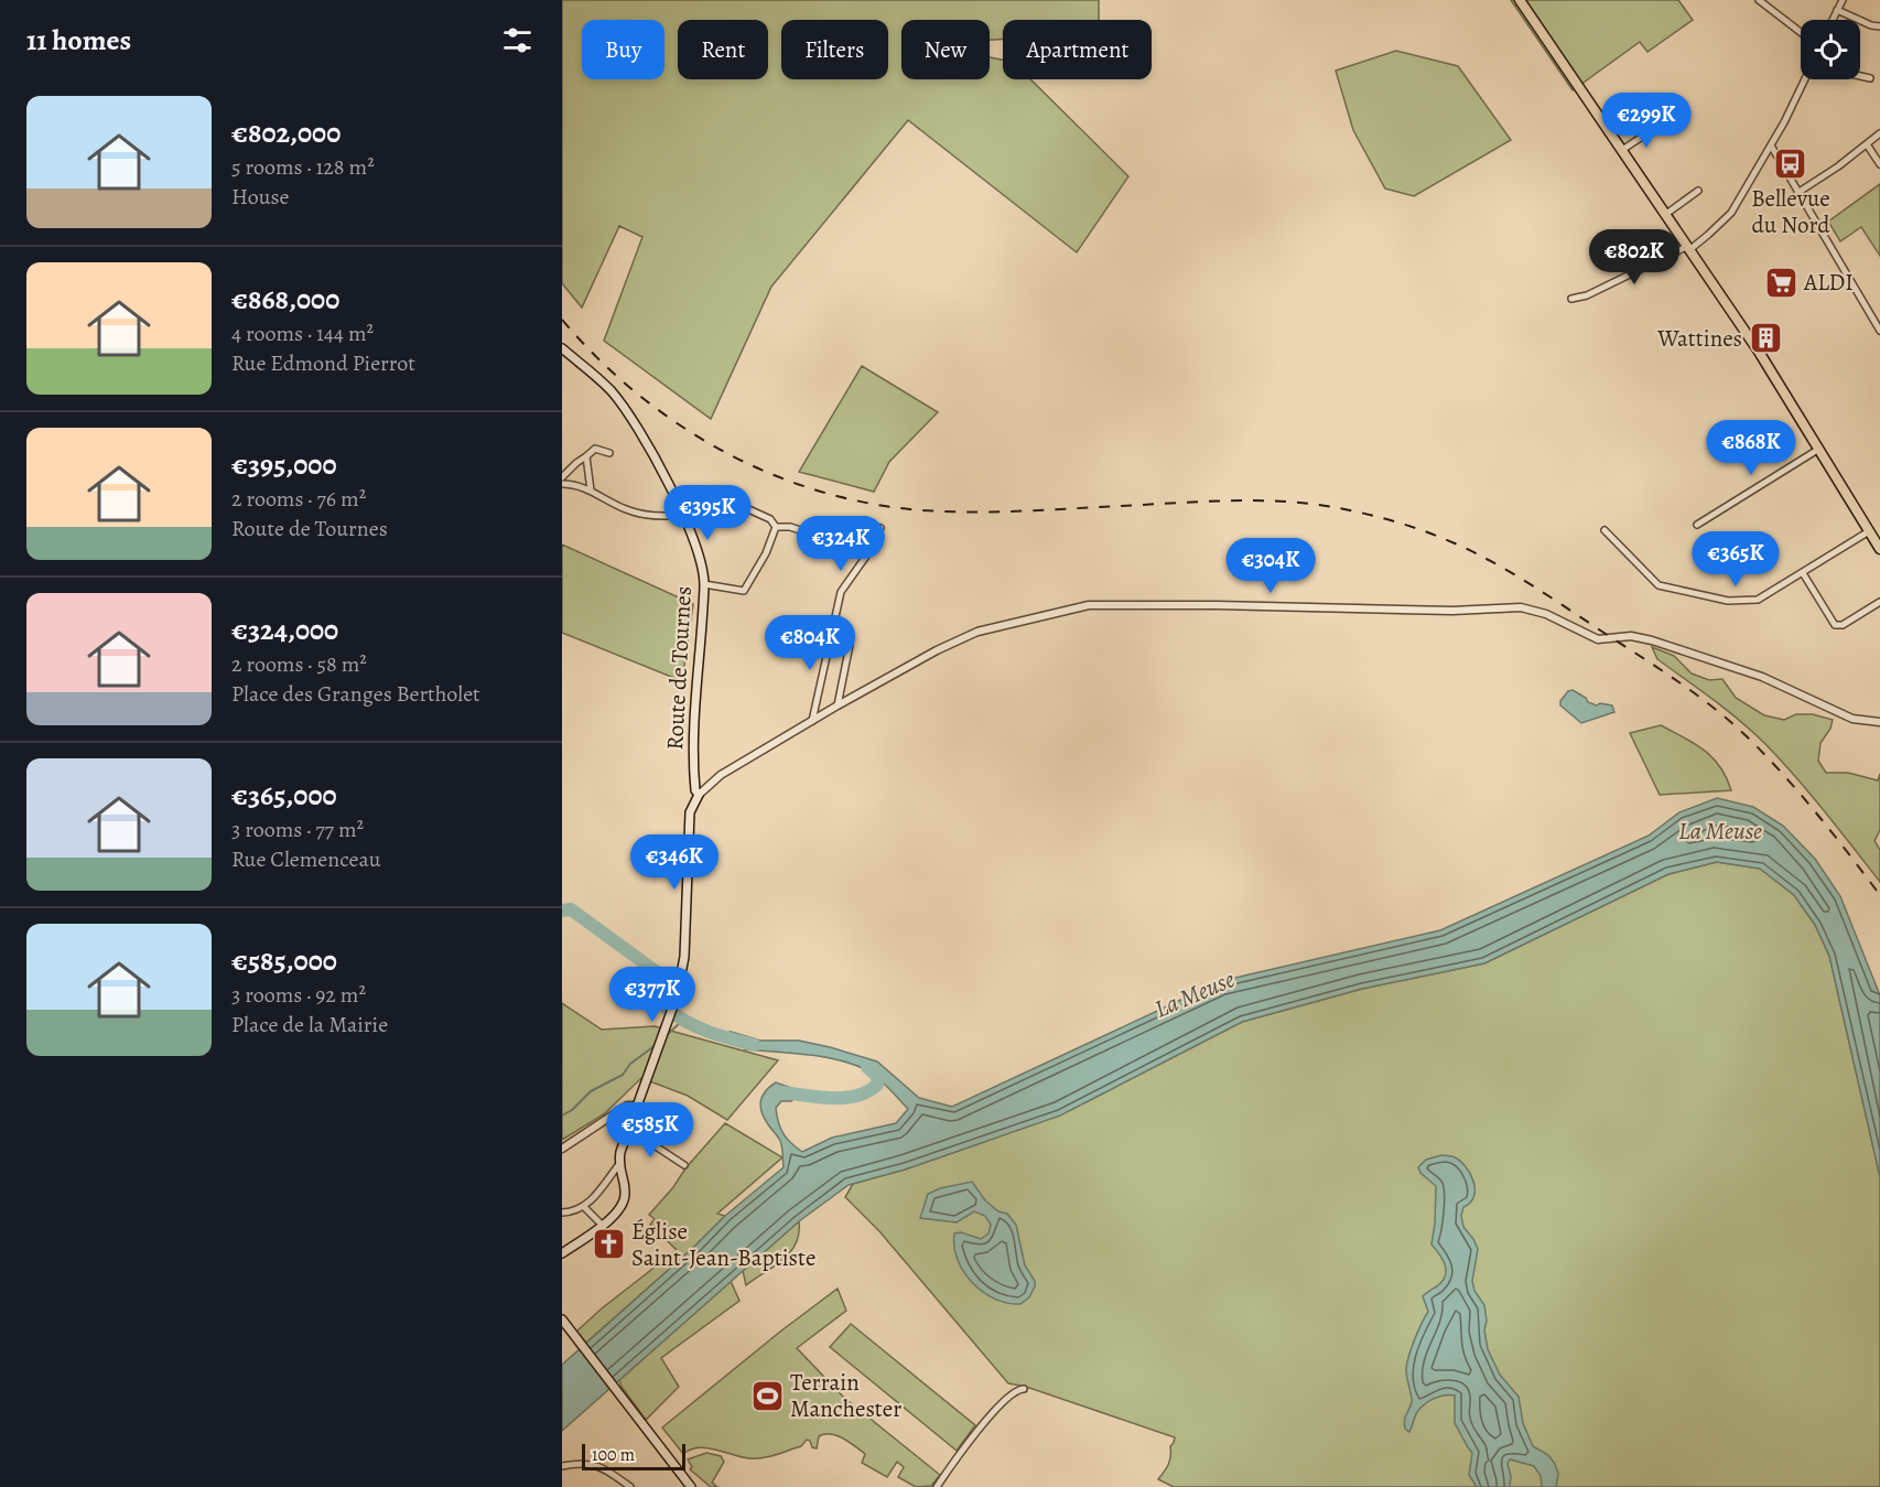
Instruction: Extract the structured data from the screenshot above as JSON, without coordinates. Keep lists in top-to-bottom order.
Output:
{
  "streets": {
    "main road": ["Route de Tournes"]
  },
  "water": ["La Meuse"],
  "places": {
    "bus stop": ["Bellevue du Nord"],
    "supermarket": ["ALDI"],
    "building": ["Wattines"],
    "church": ["Église Saint-Jean-Baptiste"],
    "sports": ["Terrain Manchester"]
  },
  "scale_bar": "100 m",
  "page": {
    "heading": "11 homes",
    "chip": [
      "Buy",
      "Rent",
      "Filters",
      "New",
      "Apartment"
    ],
    "list": [
      {
        "name": "€802,000",
        "note": "5 rooms · 128 m² · House"
      },
      {
        "name": "€868,000",
        "note": "4 rooms · 144 m² · Rue Edmond Pierrot"
      },
      {
        "name": "€395,000",
        "note": "2 rooms · 76 m² · Route de Tournes"
      },
      {
        "name": "€324,000",
        "note": "2 rooms · 58 m² · Place des Granges Bertholet"
      },
      {
        "name": "€365,000",
        "note": "3 rooms · 77 m² · Rue Clemenceau"
      },
      {
        "name": "€585,000",
        "note": "3 rooms · 92 m² · Place de la Mairie"
      }
    ],
    "price": [
      "€299K",
      "€802K",
      "€868K",
      "€395K",
      "€324K",
      "€365K",
      "€304K",
      "€804K",
      "€346K",
      "€377K",
      "€585K"
    ],
    "scale": "100 m"
  }
}
